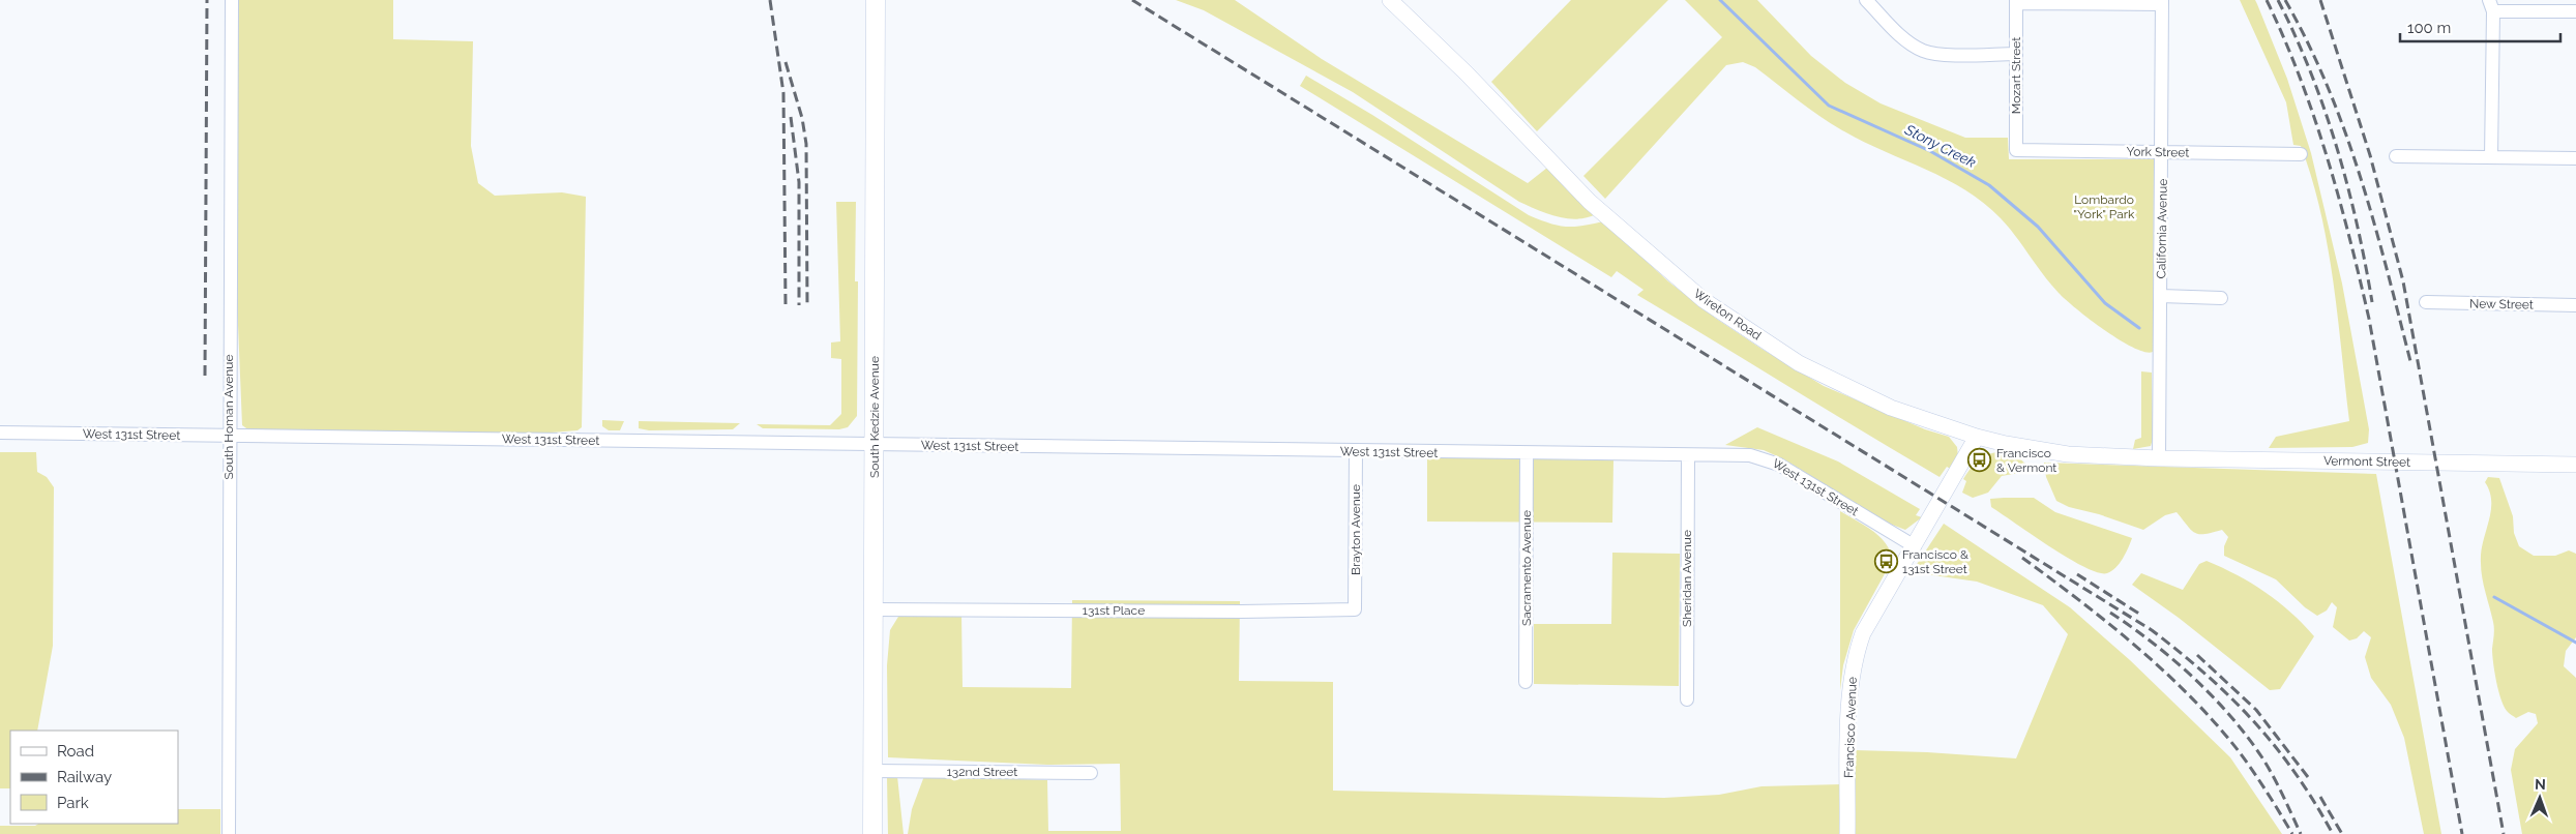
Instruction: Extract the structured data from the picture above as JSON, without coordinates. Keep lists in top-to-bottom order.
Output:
{
  "streets": {
    "main road": ["South Kedzie Avenue"],
    "street": [
      "Mozart Street",
      "York Street",
      "California Avenue",
      "New Street",
      "Wireton Road",
      "South Homan Avenue",
      "West 131st Street",
      "Vermont Street",
      "Brayton Avenue",
      "Sacramento Avenue",
      "Sheridan Avenue",
      "131st Place",
      "Francisco Avenue",
      "132nd Street"
    ]
  },
  "crossings": [
    ["Mozart Street", "York Street"],
    ["York Street", "California Avenue"],
    ["California Avenue", "Wireton Road"],
    ["California Avenue", "Vermont Street"],
    ["Wireton Road", "Vermont Street"],
    ["Wireton Road", "Francisco Avenue"],
    ["South Homan Avenue", "West 131st Street"],
    ["South Kedzie Avenue", "West 131st Street"],
    ["South Kedzie Avenue", "131st Place"],
    ["South Kedzie Avenue", "132nd Street"],
    ["West 131st Street", "Brayton Avenue"],
    ["West 131st Street", "Sacramento Avenue"],
    ["West 131st Street", "Sheridan Avenue"],
    ["West 131st Street", "Francisco Avenue"],
    ["Brayton Avenue", "131st Place"]
  ],
  "water": ["Stony Creek"],
  "parks": ["Lombardo \"York\" Park"],
  "places": {
    "bus stop": ["Francisco & Vermont", "Francisco & 131st Street"]
  },
  "legend": ["Road", "Railway", "Park"],
  "scale_bar": "100 m",
  "north": "top"
}
